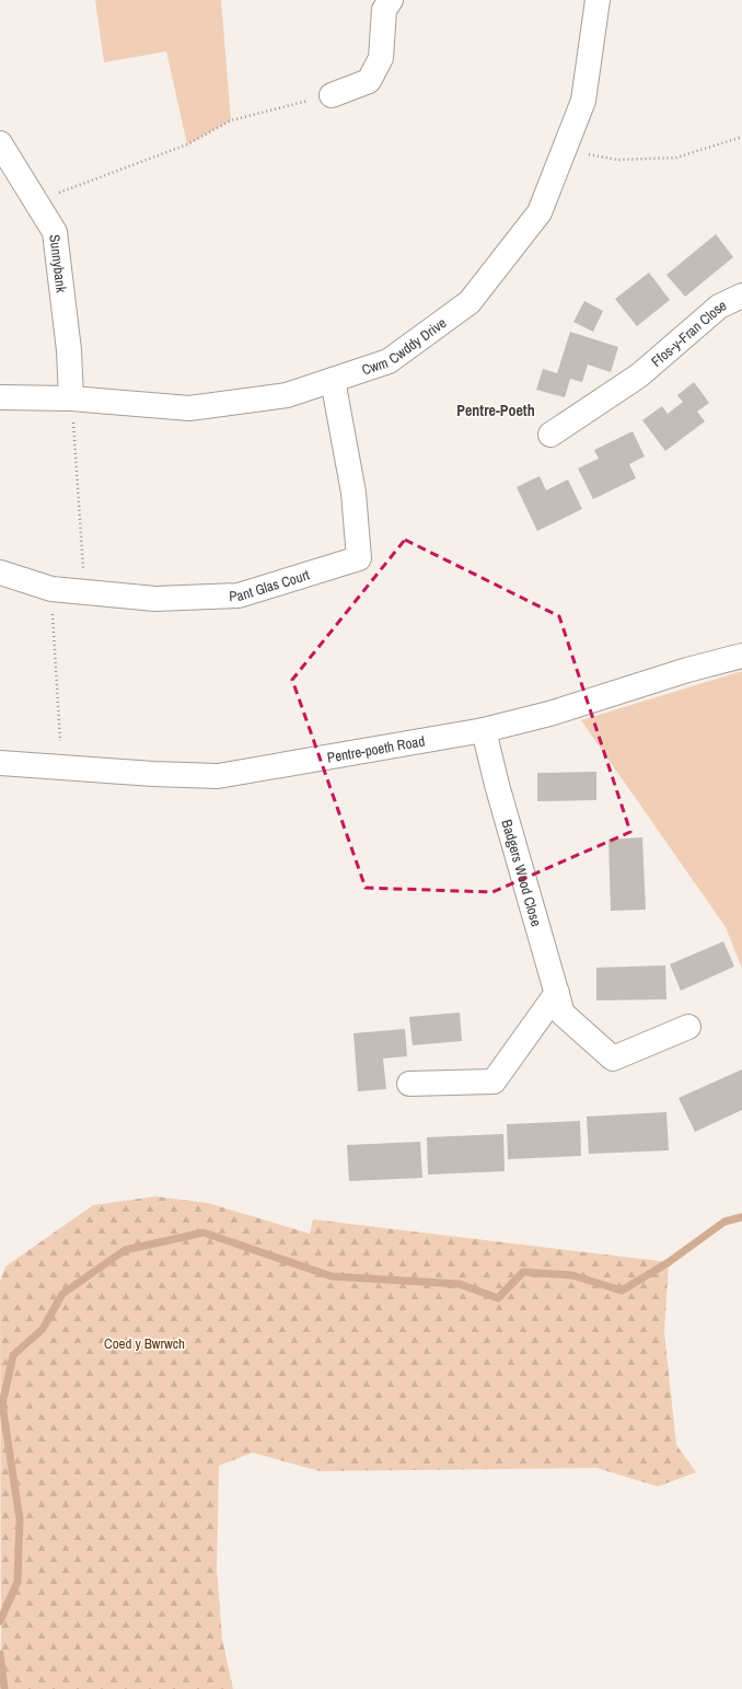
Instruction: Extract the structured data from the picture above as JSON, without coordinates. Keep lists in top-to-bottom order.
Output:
{
  "streets": {
    "street": [
      "Sunnybank",
      "Ffos-y-Fran Close",
      "Cwm Cwddy Drive",
      "Pant Glas Court",
      "Pentre-poeth Road",
      "Badgers Wood Close"
    ]
  },
  "crossings": [
    ["Sunnybank", "Cwm Cwddy Drive"],
    ["Cwm Cwddy Drive", "Pant Glas Court"],
    ["Pentre-poeth Road", "Badgers Wood Close"]
  ],
  "districts": ["Pentre-Poeth"],
  "parks": ["Coed y Bwrwch"]
}
